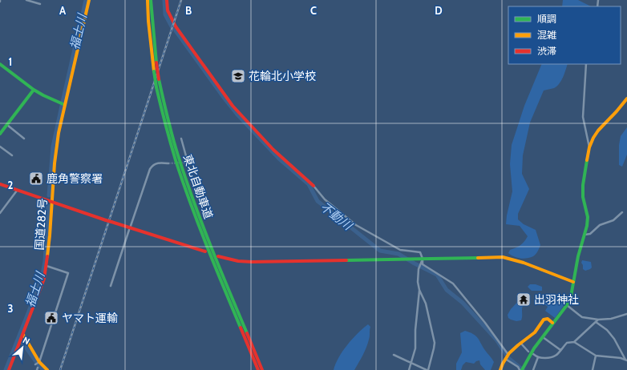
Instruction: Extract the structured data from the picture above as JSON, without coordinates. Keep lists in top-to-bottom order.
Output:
{
  "streets": {
    "main road": ["東北自動車道", "国道282号"]
  },
  "water": ["福士川", "不動川"],
  "places": {
    "school or university": ["花輪北小学校"],
    "public building": ["鹿角警察署", "ヤマト運輸"],
    "temple": ["出羽神社"]
  },
  "legend": ["順調", "混雑", "渋滞"],
  "north": "top right",
  "grid": {
    "columns": [
      "A",
      "B",
      "C",
      "D"
    ],
    "rows": ["1", "2", "3"]
  }
}
